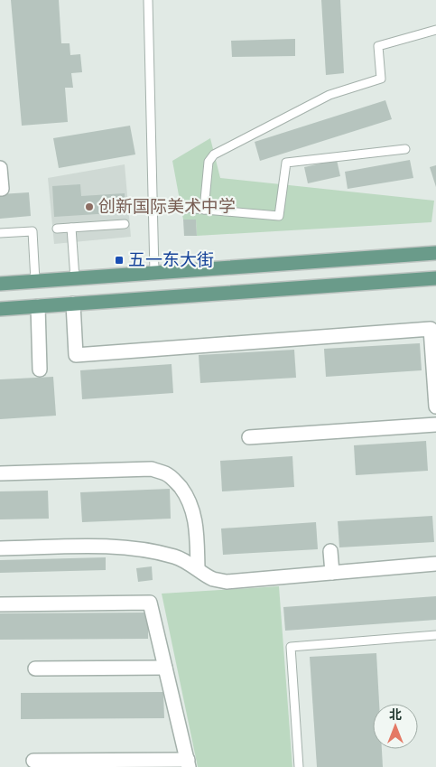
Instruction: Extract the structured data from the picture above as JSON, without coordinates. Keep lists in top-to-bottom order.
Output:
{
  "places": {
    "other": ["创新国际美术中学"],
    "transit": ["五一东大街"]
  },
  "north": "top"
}
